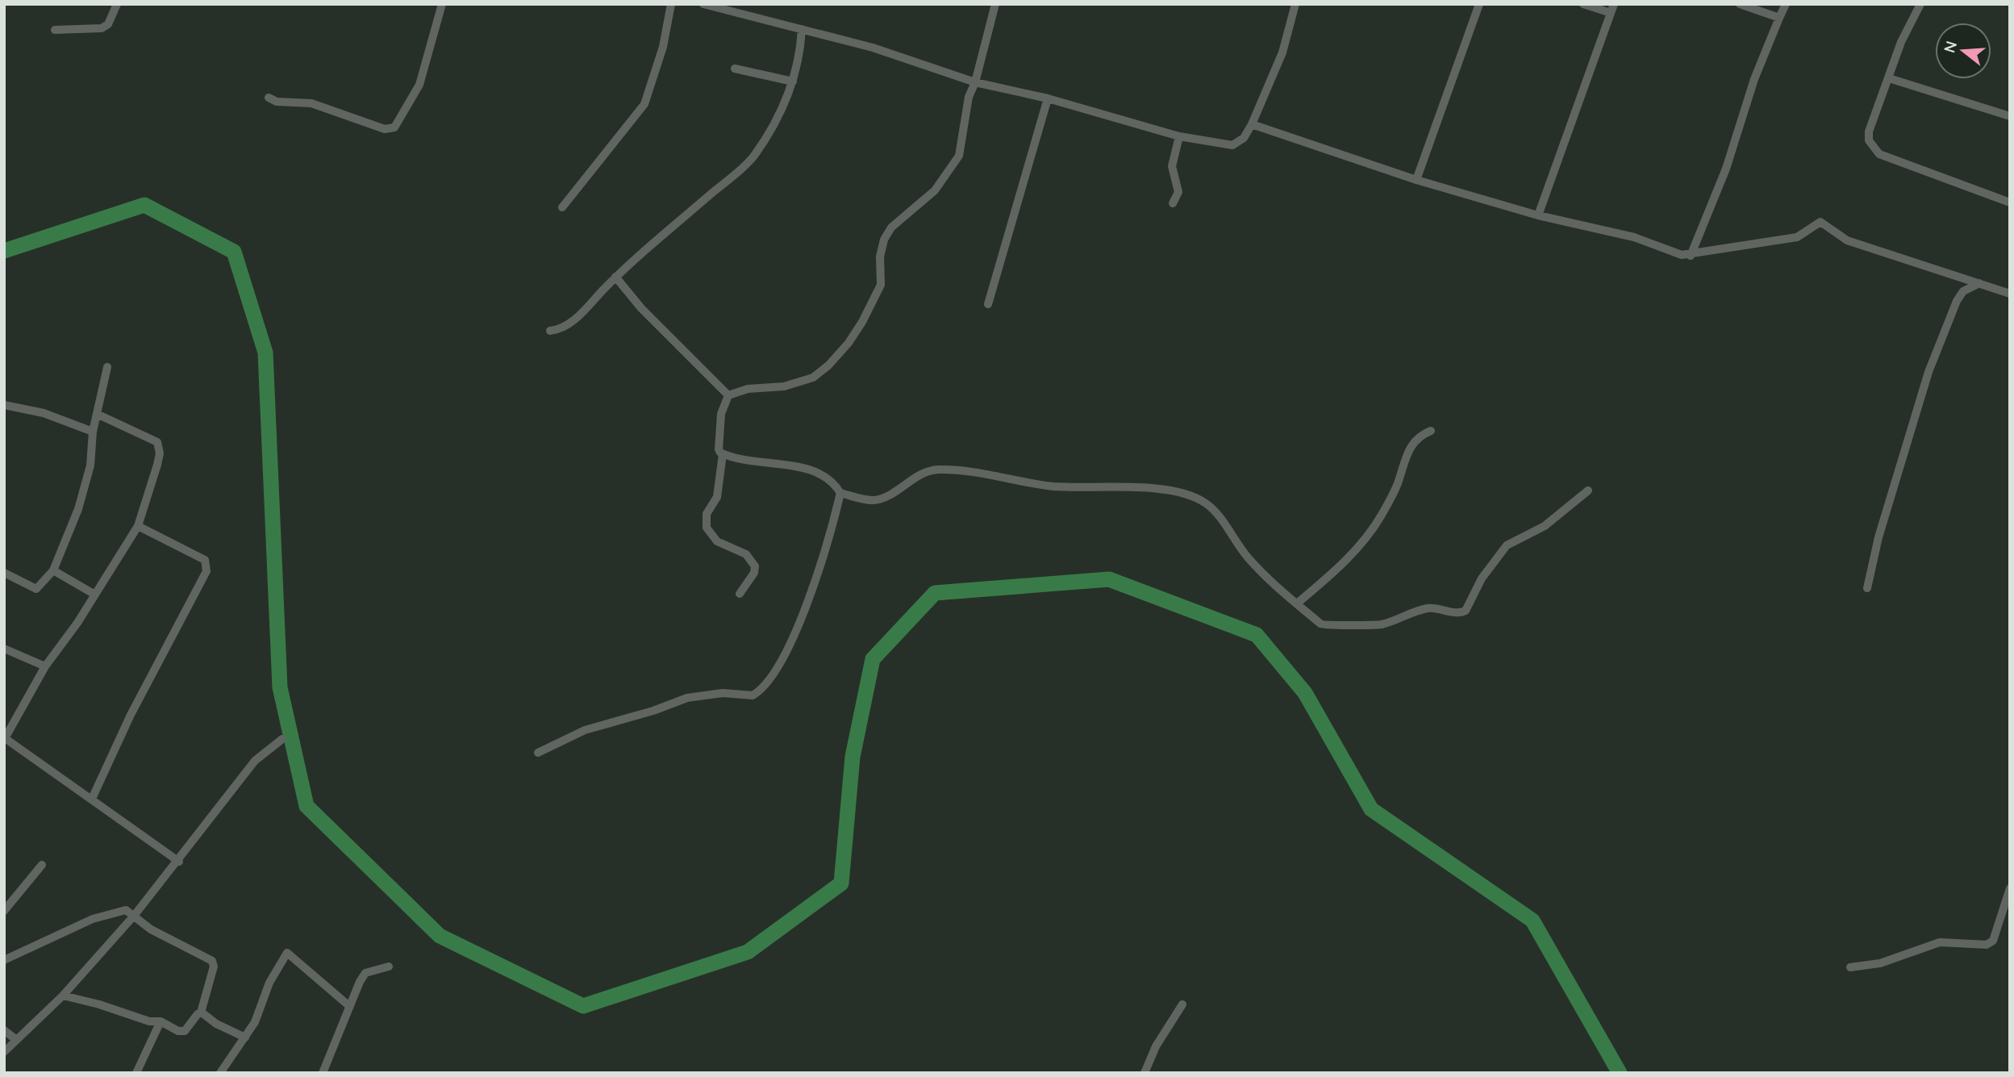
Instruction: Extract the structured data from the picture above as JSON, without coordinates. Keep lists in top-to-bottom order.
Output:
{
  "north": "left"
}
